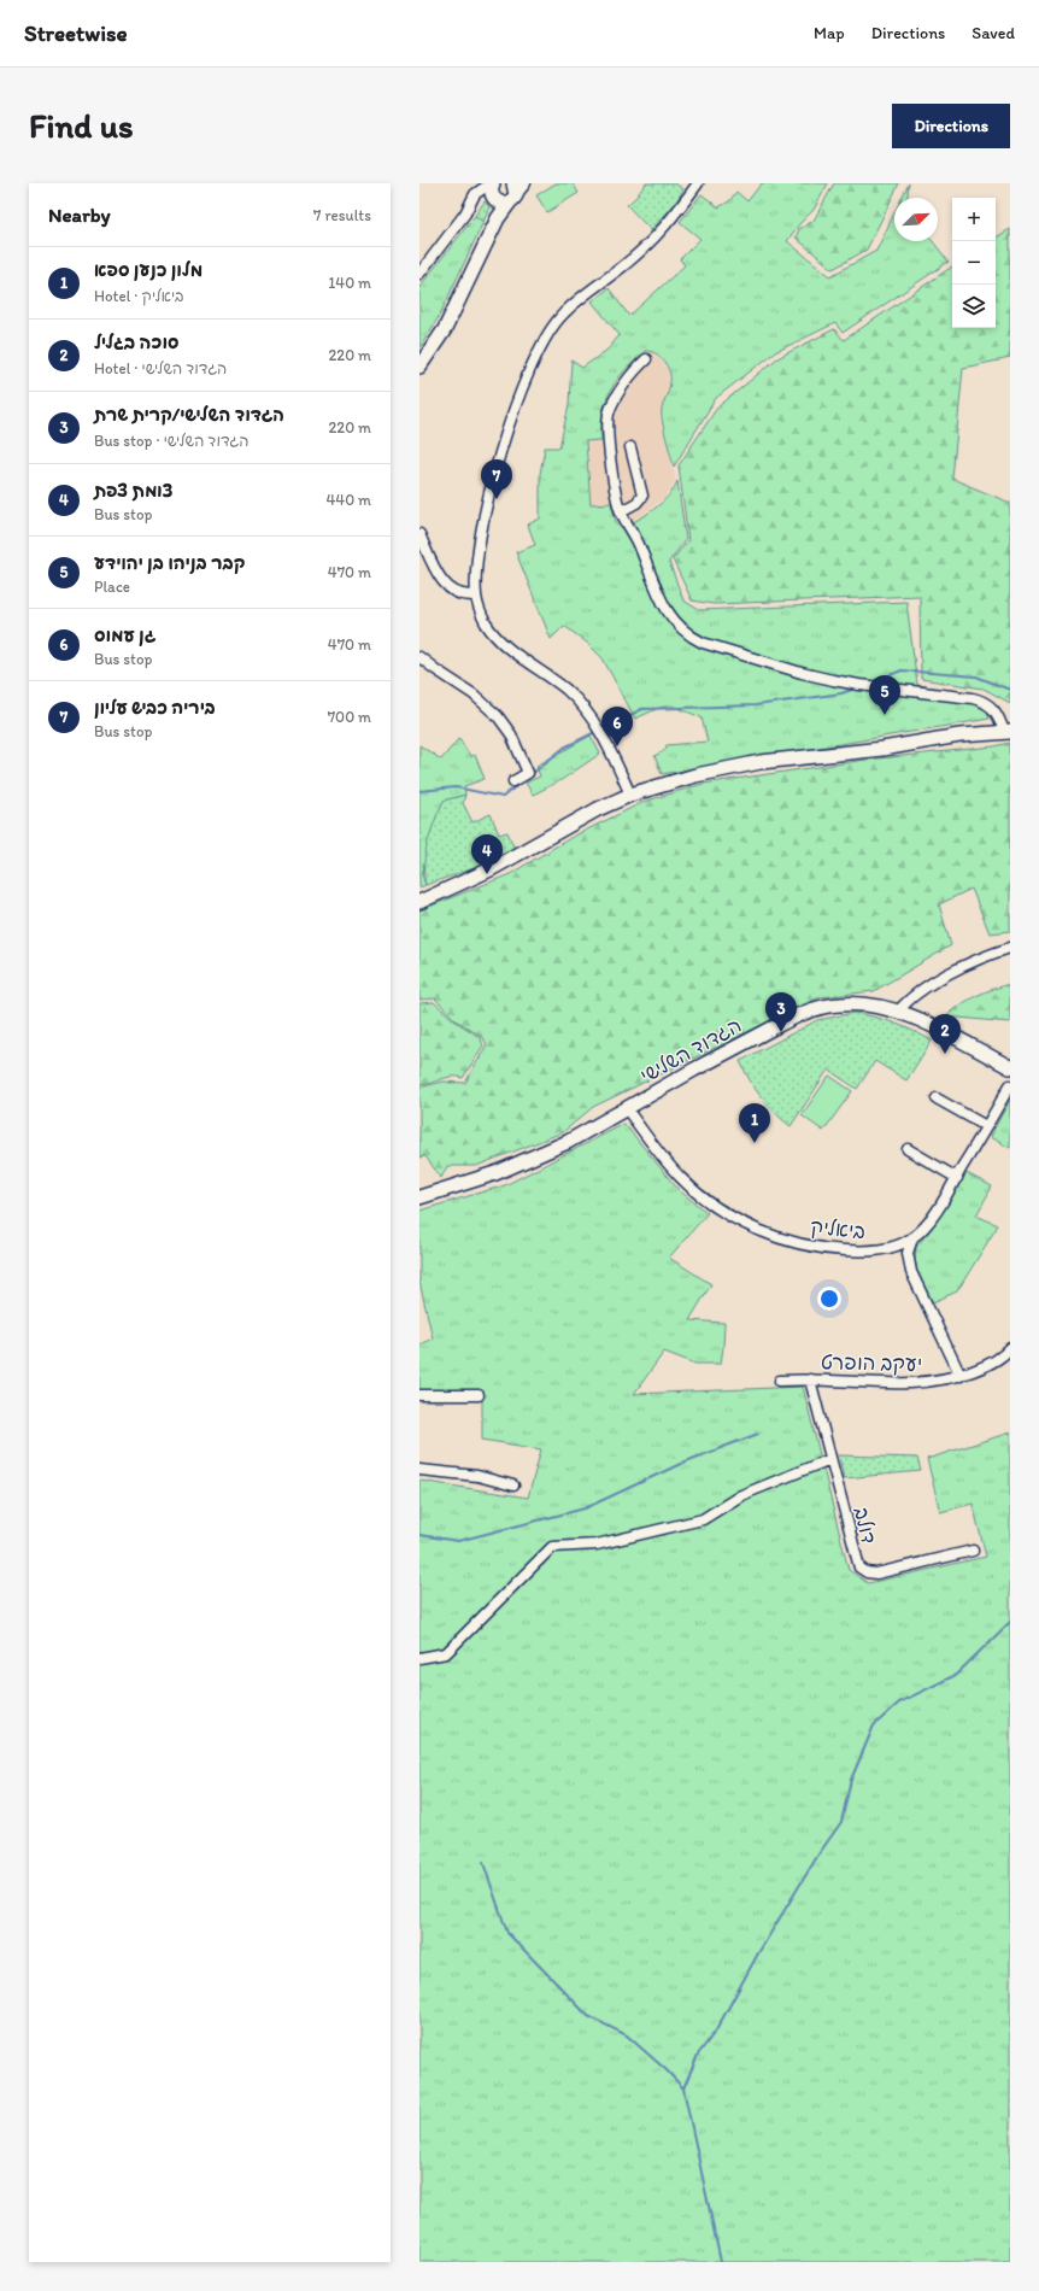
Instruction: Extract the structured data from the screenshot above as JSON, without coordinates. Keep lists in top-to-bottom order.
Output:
{
  "streets": {
    "street": [
      "הגדוד השלישי",
      "ביאליק",
      "יעקב הופרט",
      "דולב"
    ]
  },
  "crossings": [
    ["הגדוד השלישי", "ביאליק"],
    ["יעקב הופרט", "דולב"]
  ],
  "north": "top right",
  "page": {
    "header": "Streetwise",
    "nav": ["Map", "Directions", "Saved"],
    "buttons": "Directions",
    "title": "Find us",
    "heading": ["Nearby", "7 results"],
    "map_buttons": ["+", "−"],
    "list": [
      {
        "mark": "1",
        "name": "מלון כנען ספא",
        "note": "Hotel · ביאליק",
        "value": "140 m"
      },
      {
        "mark": "2",
        "name": "סוכה בגליל",
        "note": "Hotel · הגדוד השלישי",
        "value": "220 m"
      },
      {
        "mark": "3",
        "name": "הגדוד השלישי/קרית שרת",
        "note": "Bus stop · הגדוד השלישי",
        "value": "220 m"
      },
      {
        "mark": "4",
        "name": "צומת צפת",
        "note": "Bus stop",
        "value": "440 m"
      },
      {
        "mark": "5",
        "name": "קבר בניהו בן יהוידע",
        "note": "Place",
        "value": "470 m"
      },
      {
        "mark": "6",
        "name": "גן עמוס",
        "note": "Bus stop",
        "value": "470 m"
      },
      {
        "mark": "7",
        "name": "ביריה כביש עליון",
        "note": "Bus stop",
        "value": "700 m"
      }
    ],
    "pins": [
      "7",
      "5",
      "6",
      "4",
      "3",
      "2",
      "1"
    ]
  }
}
